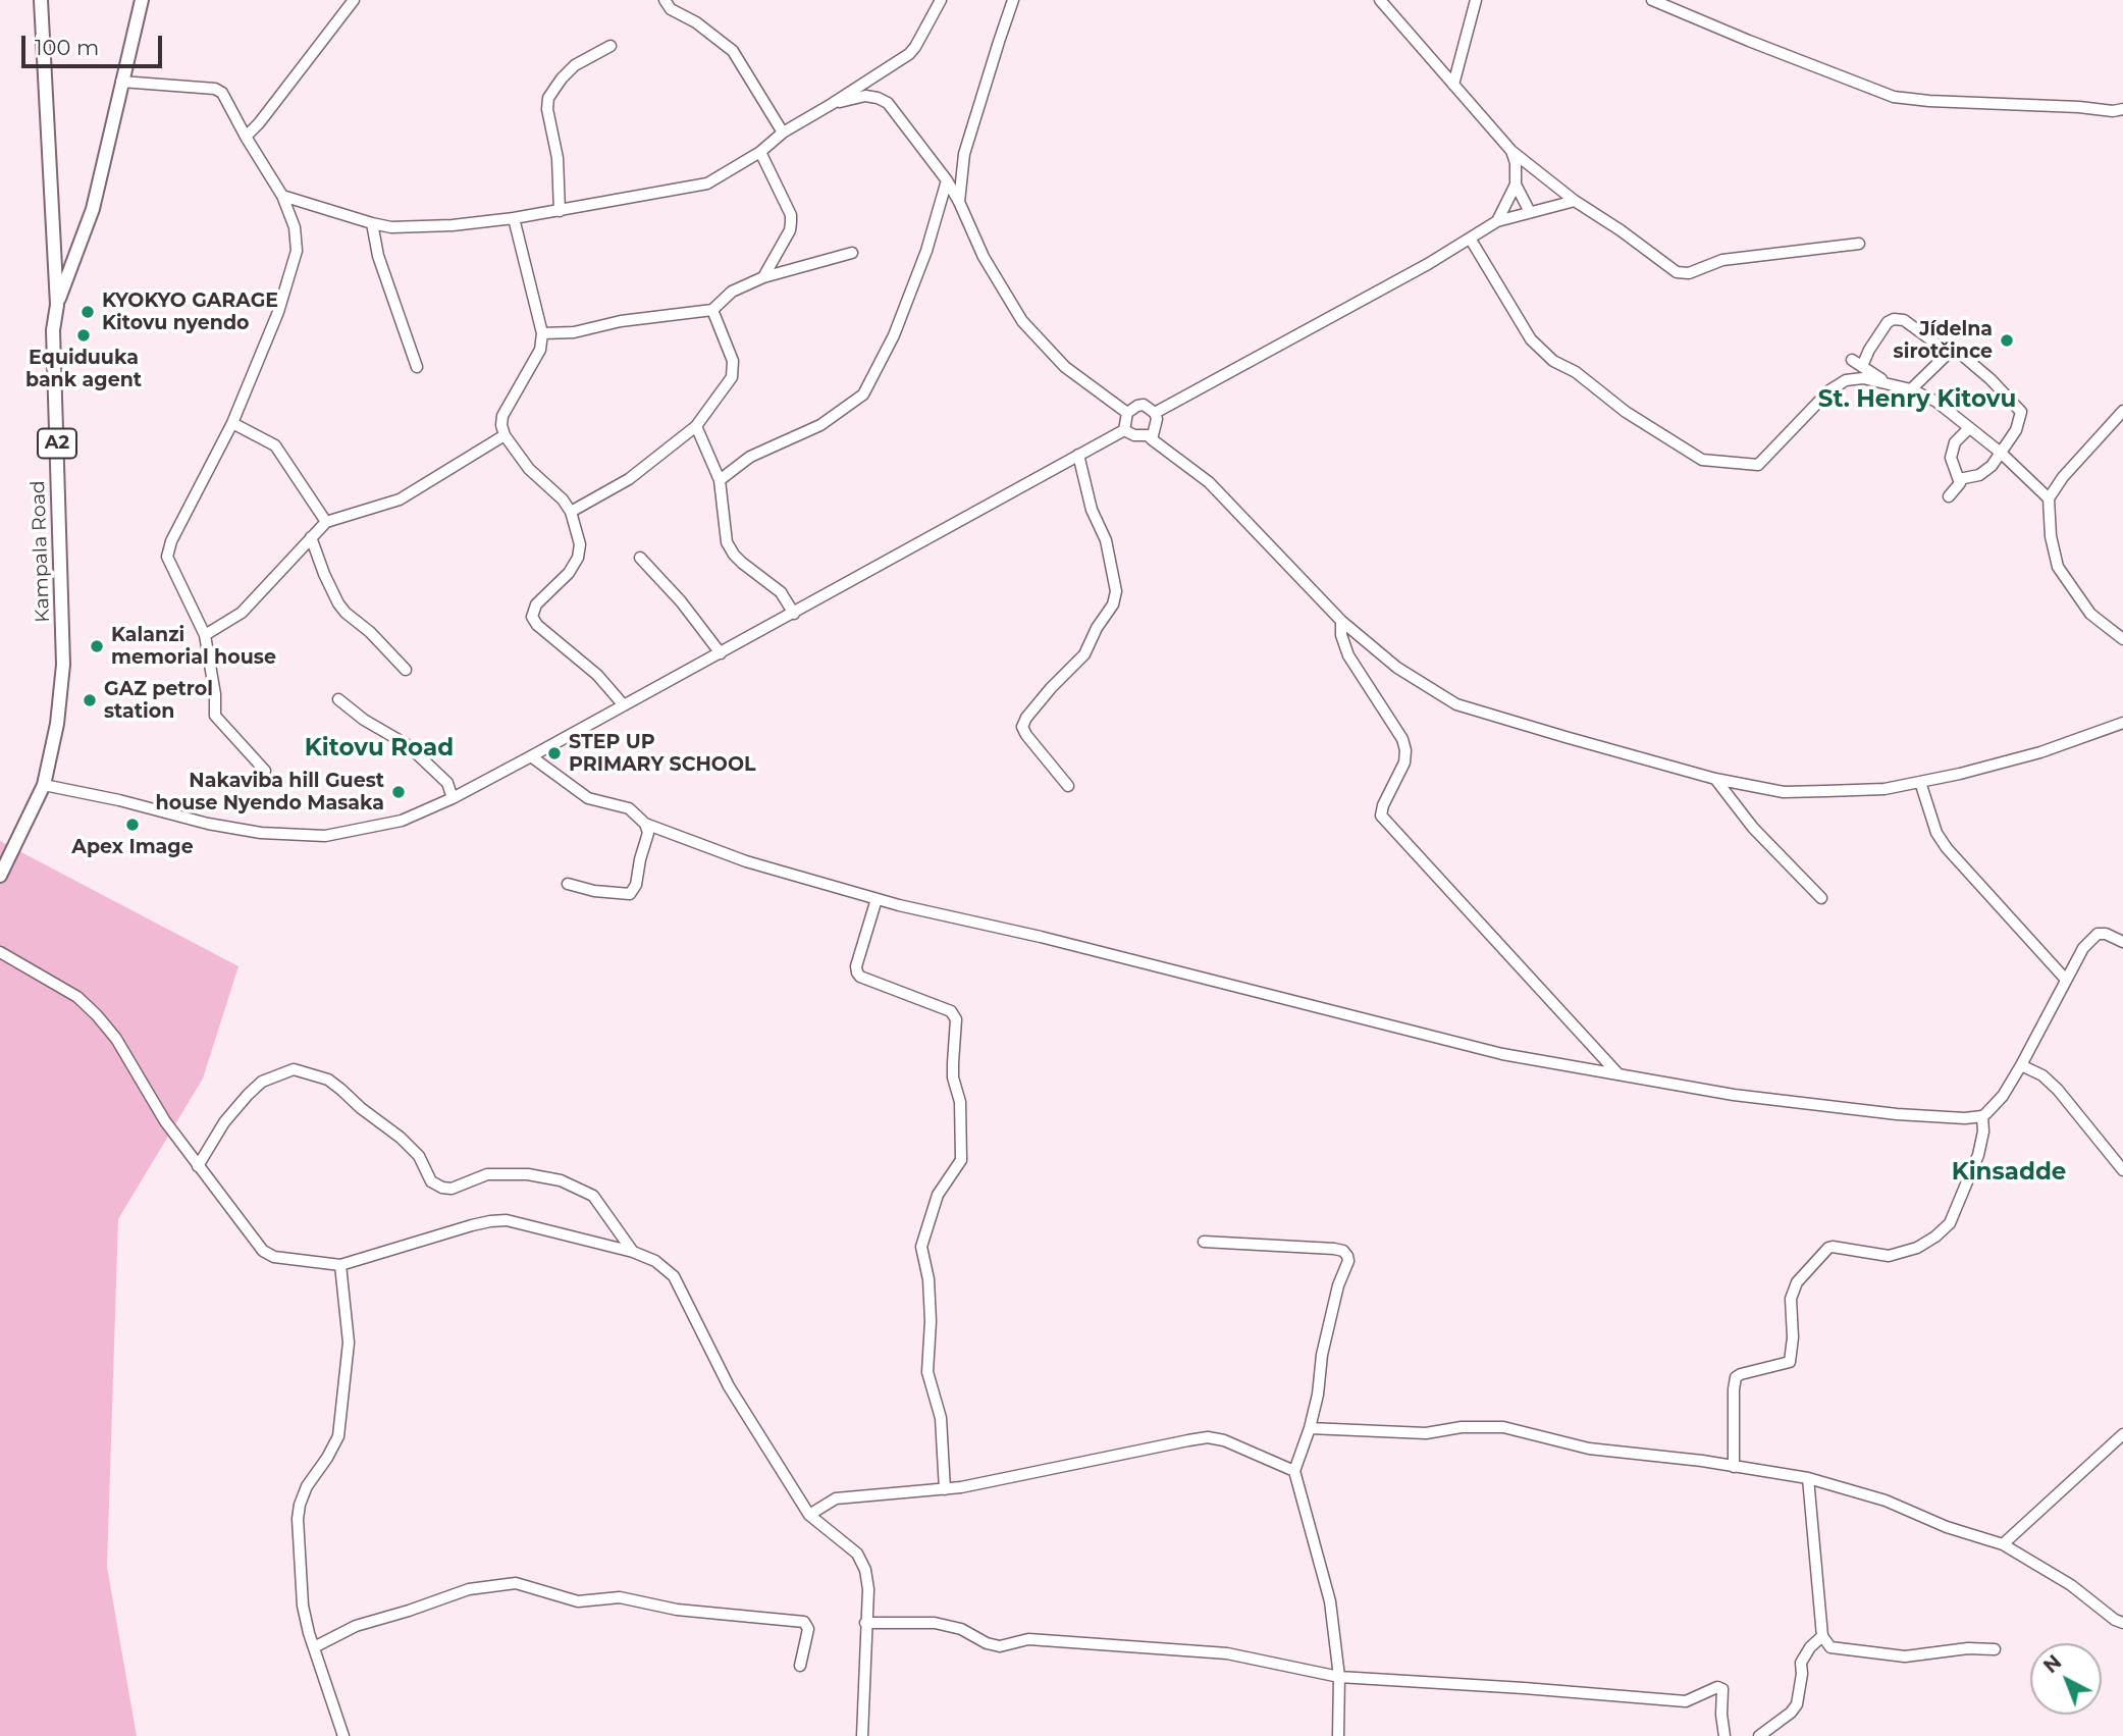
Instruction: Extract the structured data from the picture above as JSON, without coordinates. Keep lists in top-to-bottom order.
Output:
{
  "streets": {
    "main road": ["A2", "Kampala Road"]
  },
  "districts": ["St. Henry Kitovu", "Kitovu Road", "Kinsadde"],
  "places": [
    "KYOKYO GARAGE Kitovu nyendo",
    "Equiduuka bank agent",
    "Jídelna sirotčince",
    "Kalanzi memorial house",
    "GAZ petrol station",
    "STEP UP PRIMARY SCHOOL",
    "Nakaviba hill Guest house Nyendo Masaka",
    "Apex Image"
  ],
  "scale_bar": "100 m",
  "north": "top left"
}
